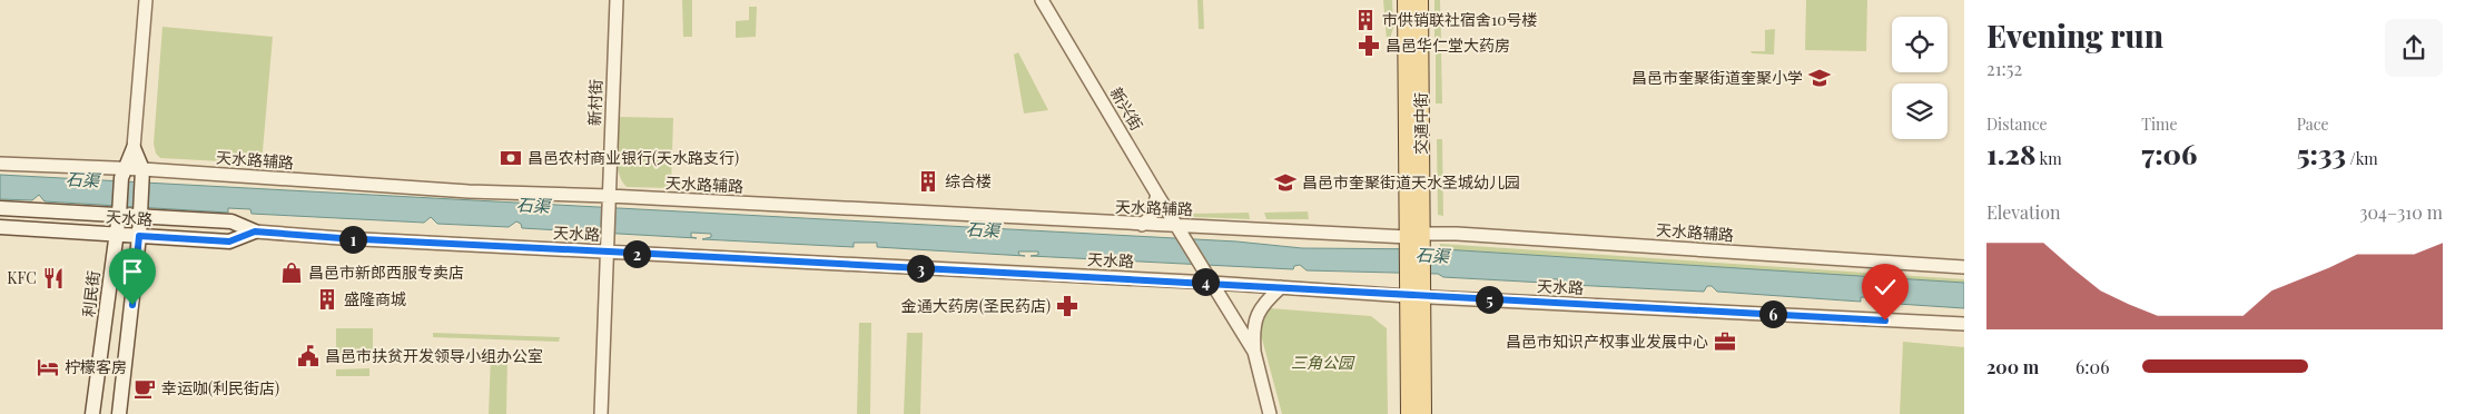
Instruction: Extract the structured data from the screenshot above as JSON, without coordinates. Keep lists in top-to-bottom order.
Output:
{
  "streets": {
    "main road": ["交通中街", "天水路", "利民街"],
    "street": ["新村街", "新兴街", "天水路辅路"]
  },
  "crossings": [
    ["新村街", "天水路辅路"],
    ["新村街", "天水路"],
    ["新兴街", "天水路辅路"],
    ["新兴街", "天水路"],
    ["交通中街", "天水路辅路"],
    ["交通中街", "天水路"],
    ["天水路辅路", "利民街"],
    ["天水路", "利民街"]
  ],
  "water": ["石渠"],
  "parks": ["三角公园"],
  "places": {
    "building": ["市供销联社宿舍10号楼", "综合楼", "盛隆商城"],
    "pharmacy": ["昌邑华仁堂大药房", "金通大药房(圣民药店)"],
    "school or university": ["昌邑市奎聚街道奎聚小学", "昌邑市奎聚街道天水圣城幼儿园"],
    "bank": ["昌邑农村商业银行(天水路支行)"],
    "shop": ["昌邑市新郎西服专卖店"],
    "restaurant": ["KFC"],
    "office": ["昌邑市知识产权事业发展中心"],
    "public building": ["昌邑市扶贫开发领导小组办公室"],
    "hotel": ["柠檬客房"],
    "cafe": ["幸运咖(利民街店)"]
  },
  "page": {
    "heading": ["Evening run", "21:52"],
    "stats": [
      ["Distance", "1.28 km"],
      ["Time", "7:06"],
      ["Pace", "5:33 /km"]
    ],
    "chart": ["Elevation", "304–310 m"],
    "pins": [
      "1",
      "2",
      "3",
      "4",
      "5",
      "6"
    ],
    "list": [
      {
        "name": "200 m",
        "note": "6:06"
      }
    ]
  }
}
